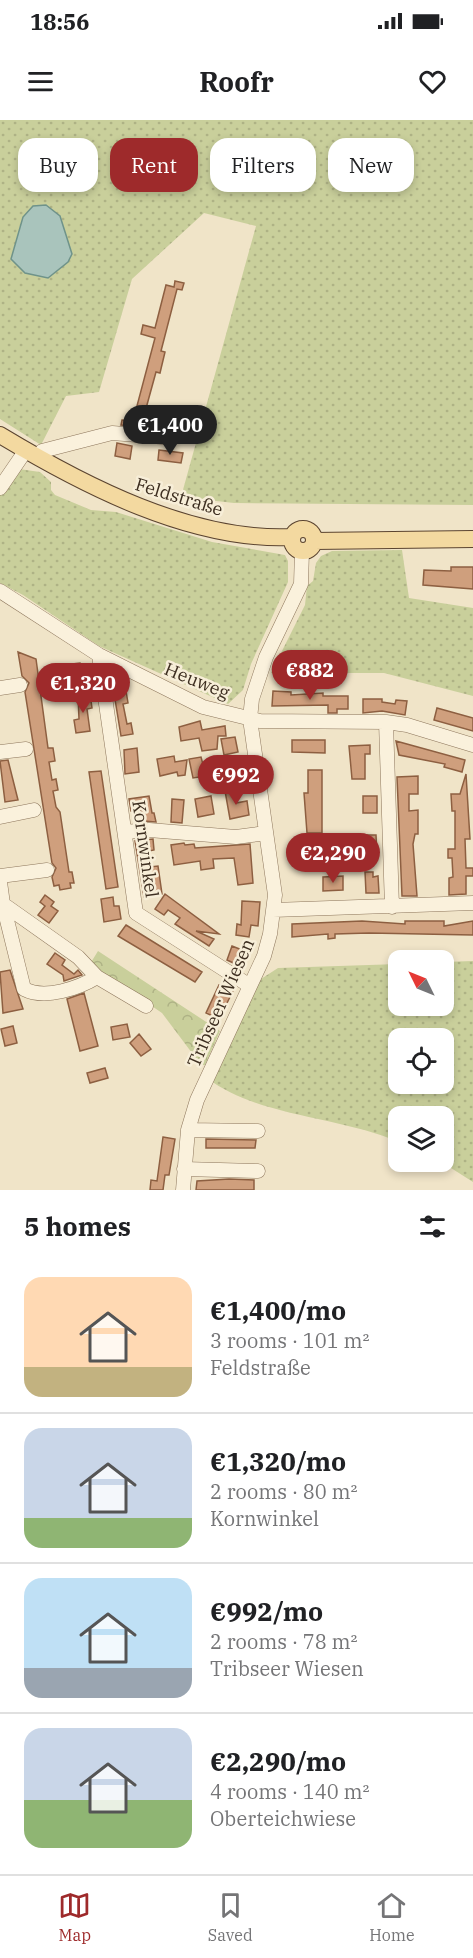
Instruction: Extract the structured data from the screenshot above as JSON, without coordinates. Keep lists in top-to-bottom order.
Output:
{
  "streets": {
    "main road": ["Feldstraße"],
    "street": ["Heuweg", "Kornwinkel", "Tribseer Wiesen"]
  },
  "crossings": [
    ["Feldstraße", "Tribseer Wiesen"],
    ["Heuweg", "Kornwinkel"],
    ["Heuweg", "Tribseer Wiesen"],
    ["Kornwinkel", "Tribseer Wiesen"]
  ],
  "north": "top left",
  "page": {
    "status": "18:56",
    "header": "Roofr",
    "chip": [
      "Buy",
      "Rent",
      "Filters",
      "New"
    ],
    "price": [
      "€1,400",
      "€882",
      "€1,320",
      "€992",
      "€2,290"
    ],
    "heading": "5 homes",
    "list": [
      {
        "name": "€1,400/mo",
        "note": "3 rooms · 101 m² · Feldstraße"
      },
      {
        "name": "€1,320/mo",
        "note": "2 rooms · 80 m² · Kornwinkel"
      },
      {
        "name": "€992/mo",
        "note": "2 rooms · 78 m² · Tribseer Wiesen"
      },
      {
        "name": "€2,290/mo",
        "note": "4 rooms · 140 m² · Oberteichwiese"
      }
    ],
    "tabs": ["Map", "Saved", "Home"]
  }
}
